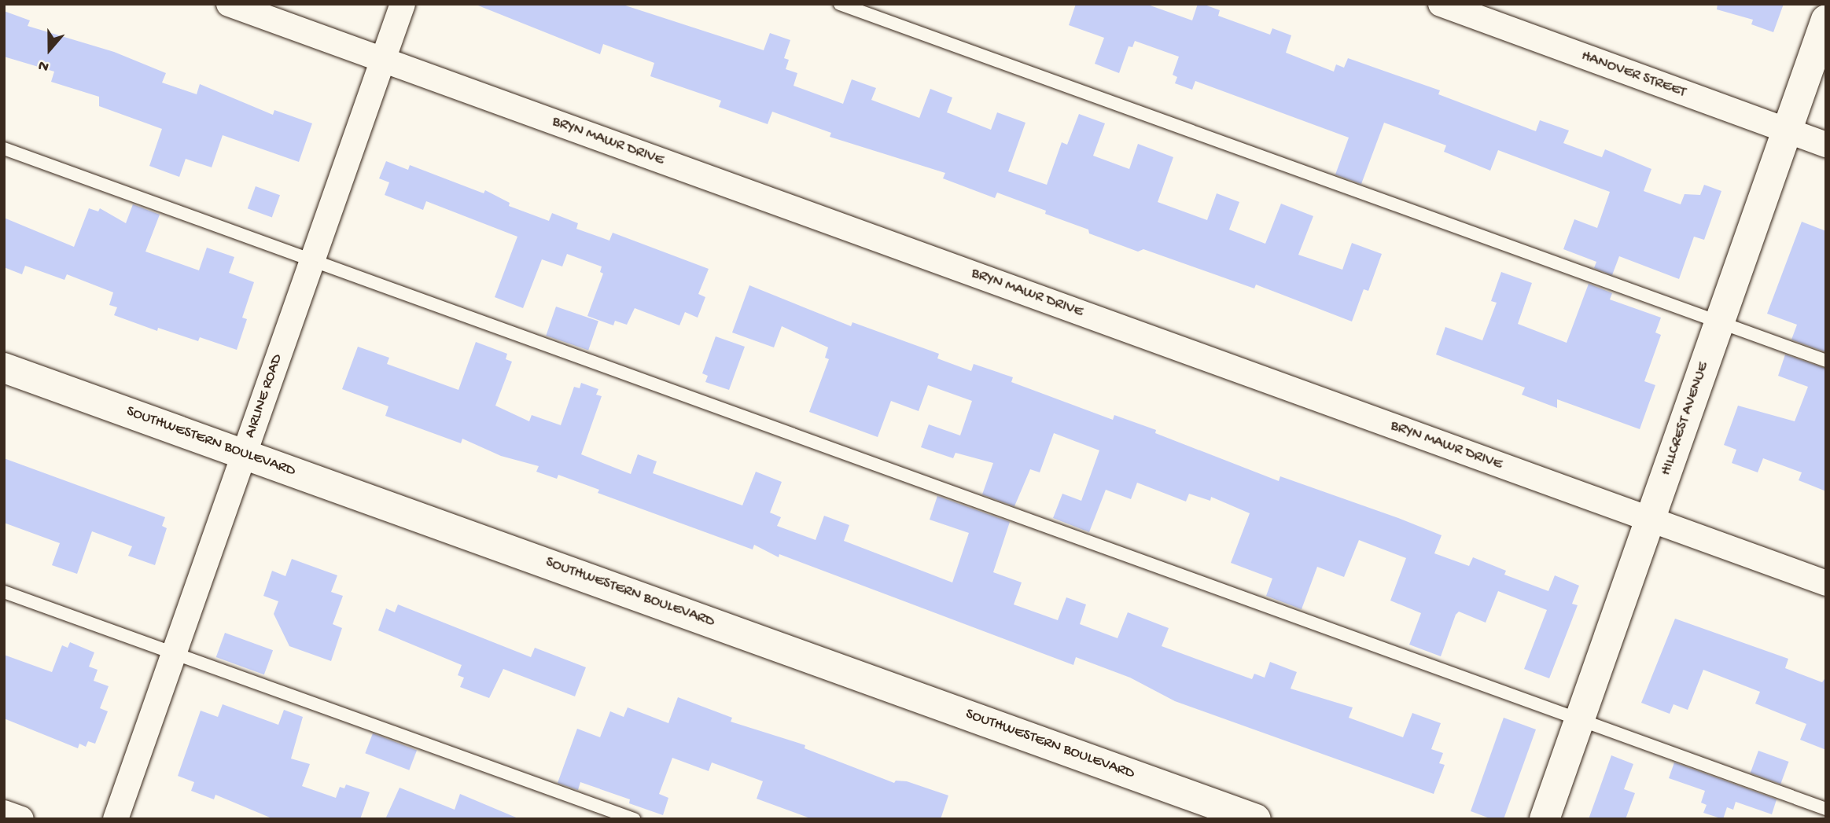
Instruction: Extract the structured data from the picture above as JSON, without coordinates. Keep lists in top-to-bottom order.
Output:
{
  "streets": {
    "street": [
      "HANOVER STREET",
      "BRYN MAWR DRIVE",
      "AIRLINE ROAD",
      "HILLCREST AVENUE",
      "SOUTHWESTERN BOULEVARD"
    ]
  },
  "crossings": [
    ["HANOVER STREET", "HILLCREST AVENUE"],
    ["BRYN MAWR DRIVE", "AIRLINE ROAD"],
    ["BRYN MAWR DRIVE", "HILLCREST AVENUE"],
    ["AIRLINE ROAD", "SOUTHWESTERN BOULEVARD"]
  ],
  "north": "bottom"
}
